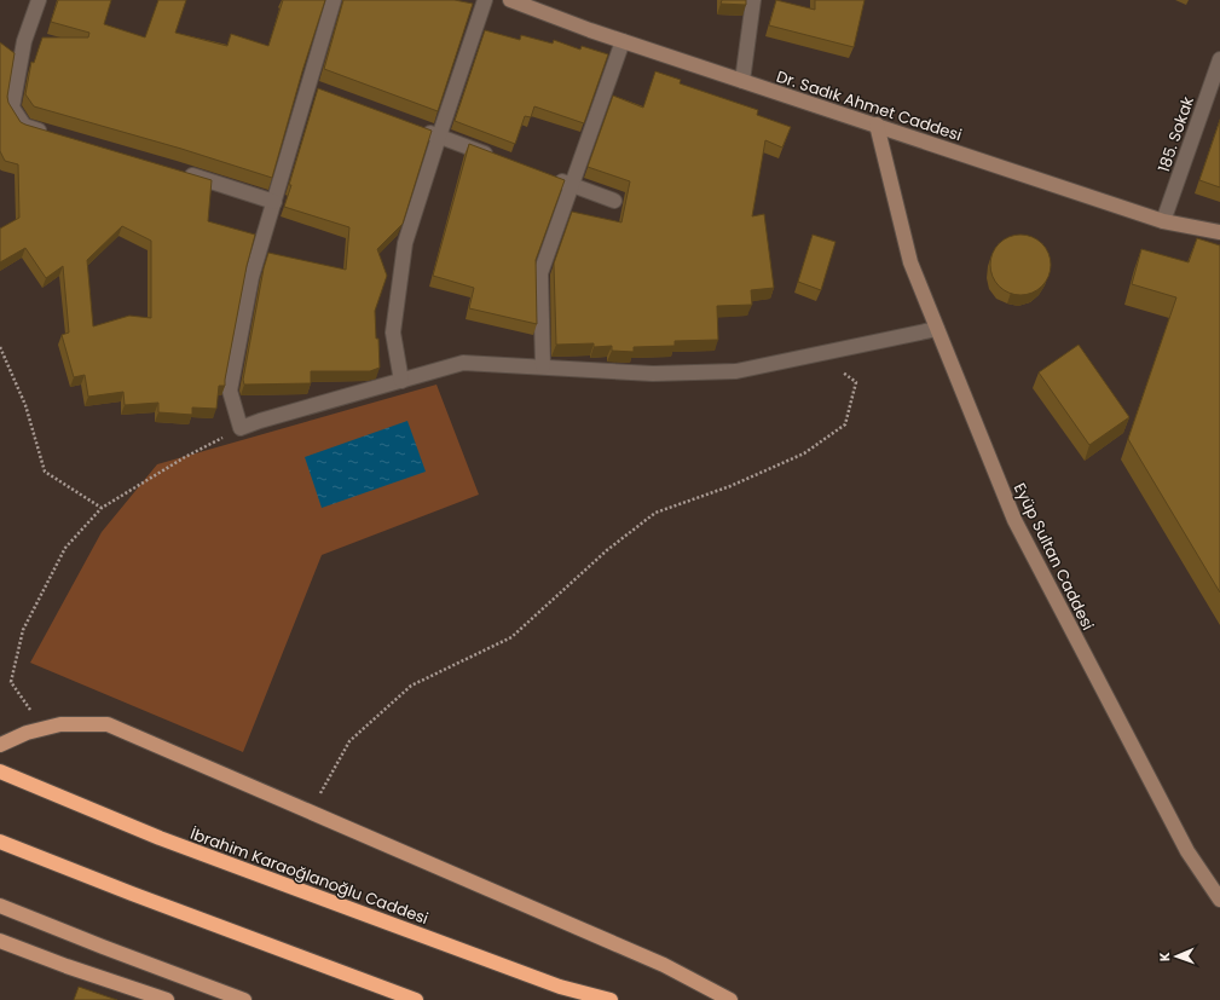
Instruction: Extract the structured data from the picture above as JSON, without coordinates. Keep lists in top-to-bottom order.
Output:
{
  "streets": {
    "highway": ["İbrahim Karaoğlanoğlu Caddesi"],
    "street": ["Dr. Sadık Ahmet Caddesi", "185. Sokak", "Eyüp Sultan Caddesi"]
  },
  "crossings": [
    ["Dr. Sadık Ahmet Caddesi", "185. Sokak"],
    ["Dr. Sadık Ahmet Caddesi", "Eyüp Sultan Caddesi"]
  ],
  "north": "left"
}
